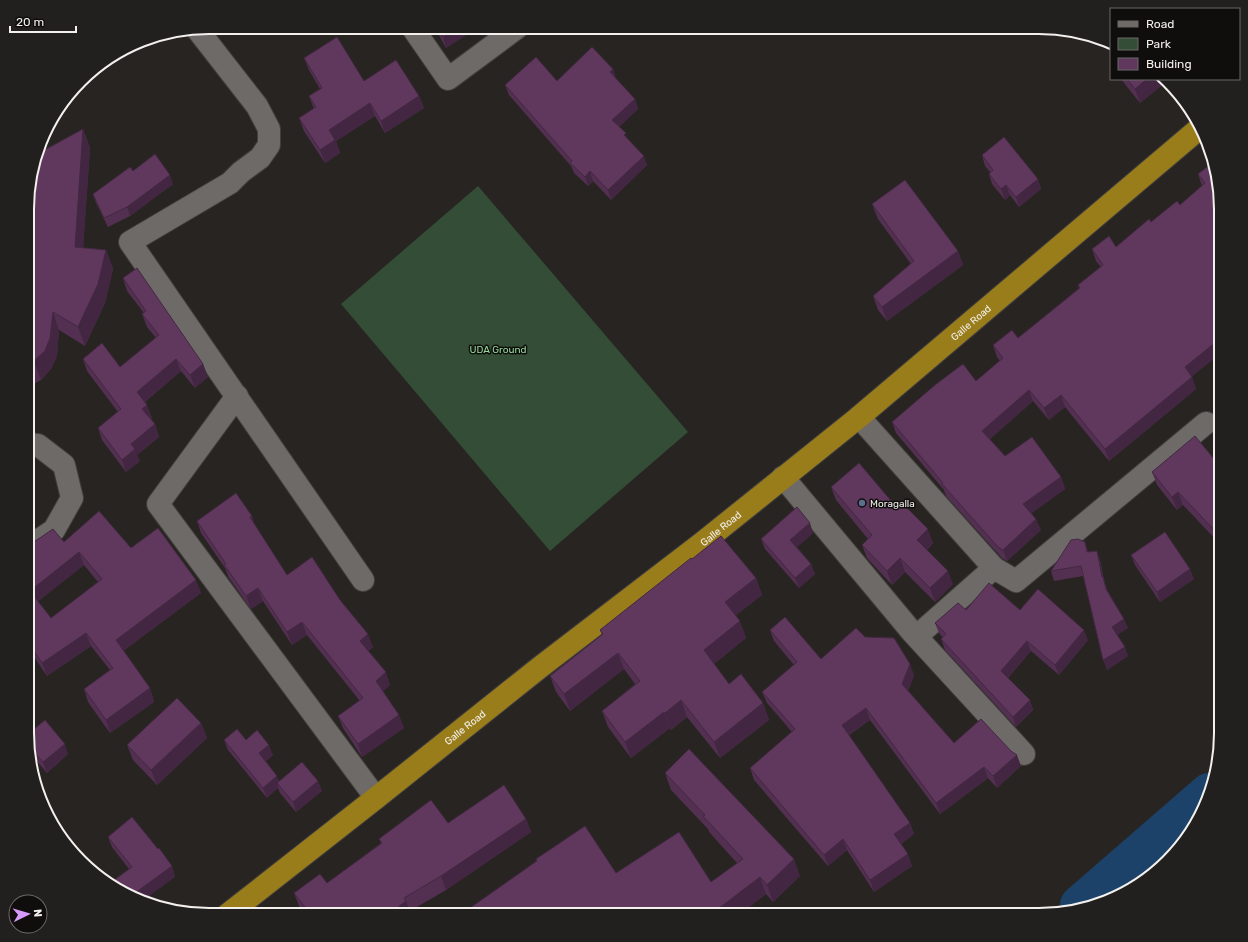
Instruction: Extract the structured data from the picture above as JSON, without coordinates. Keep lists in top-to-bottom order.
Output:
{
  "streets": {
    "highway": ["Galle Road"]
  },
  "parks": ["UDA Ground"],
  "places": ["Moragalla"],
  "legend": ["Road", "Park", "Building"],
  "scale_bar": "20 m",
  "north": "right"
}
